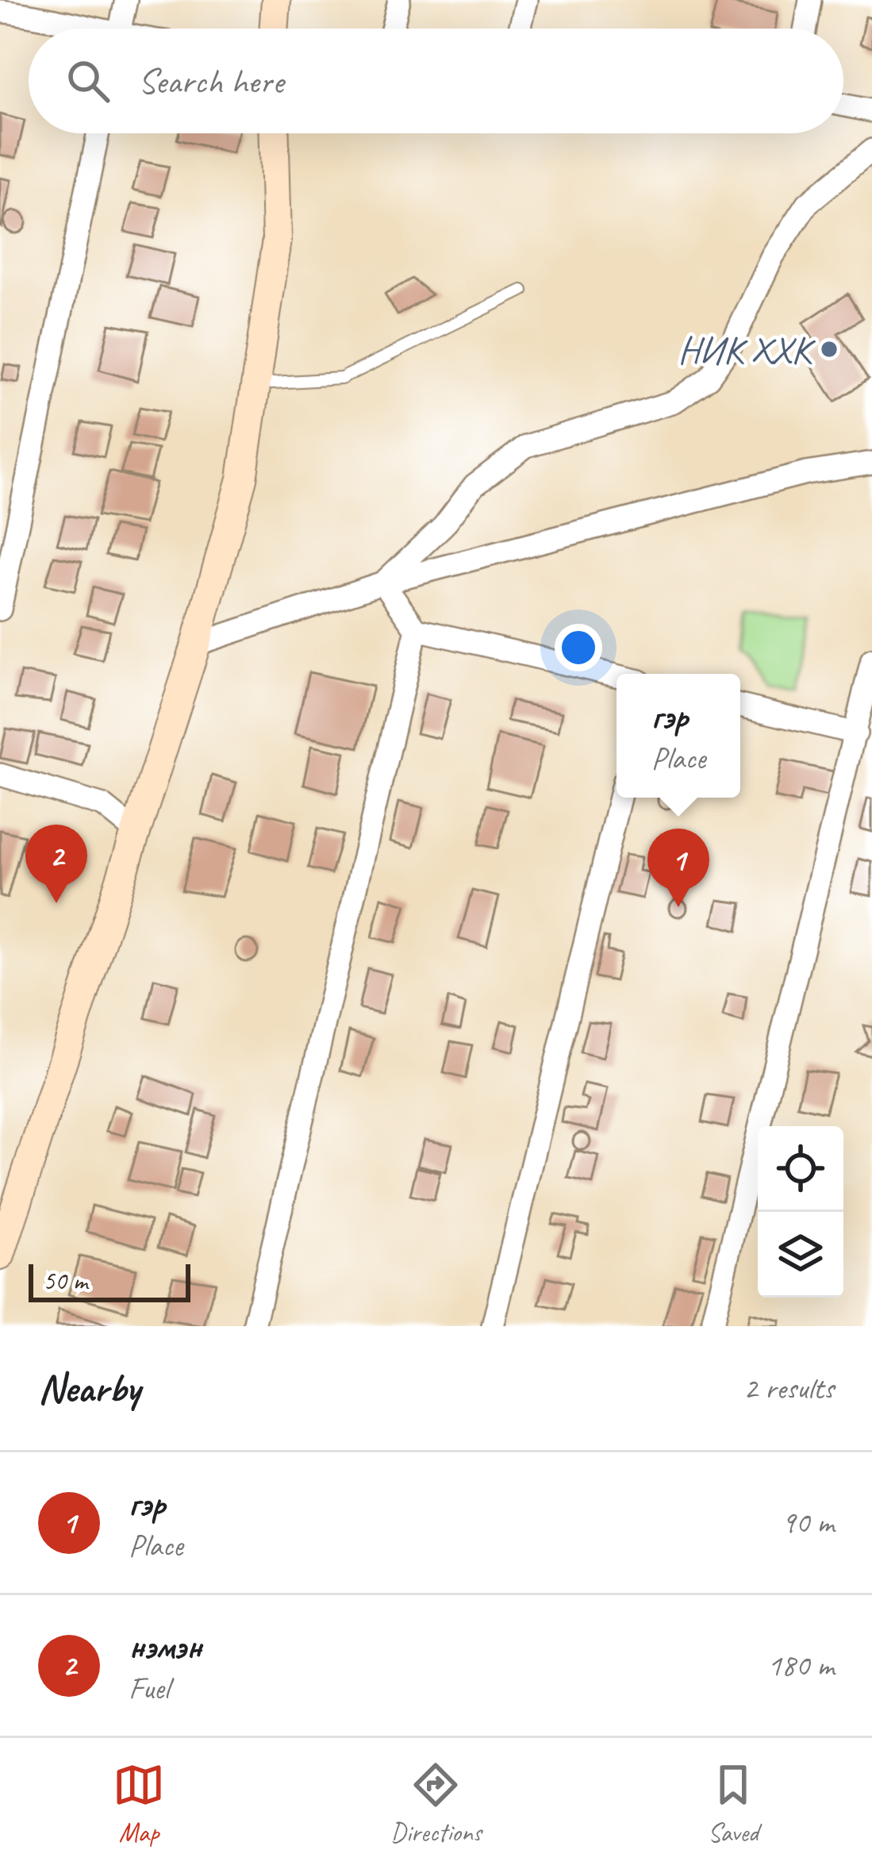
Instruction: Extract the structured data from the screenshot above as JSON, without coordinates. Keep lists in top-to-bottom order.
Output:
{
  "places": ["НИК ХХК"],
  "scale_bar": "50 m",
  "page": {
    "search": "Search here",
    "popup": ["гэр", "Place"],
    "pins": ["2", "1"],
    "scale": "50 m",
    "heading": ["Nearby", "2 results"],
    "list": [
      {
        "mark": "1",
        "name": "гэр",
        "note": "Place",
        "value": "90 m"
      },
      {
        "mark": "2",
        "name": "нэмэн",
        "note": "Fuel",
        "value": "180 m"
      }
    ],
    "nav": ["Map", "Directions", "Saved"]
  }
}
